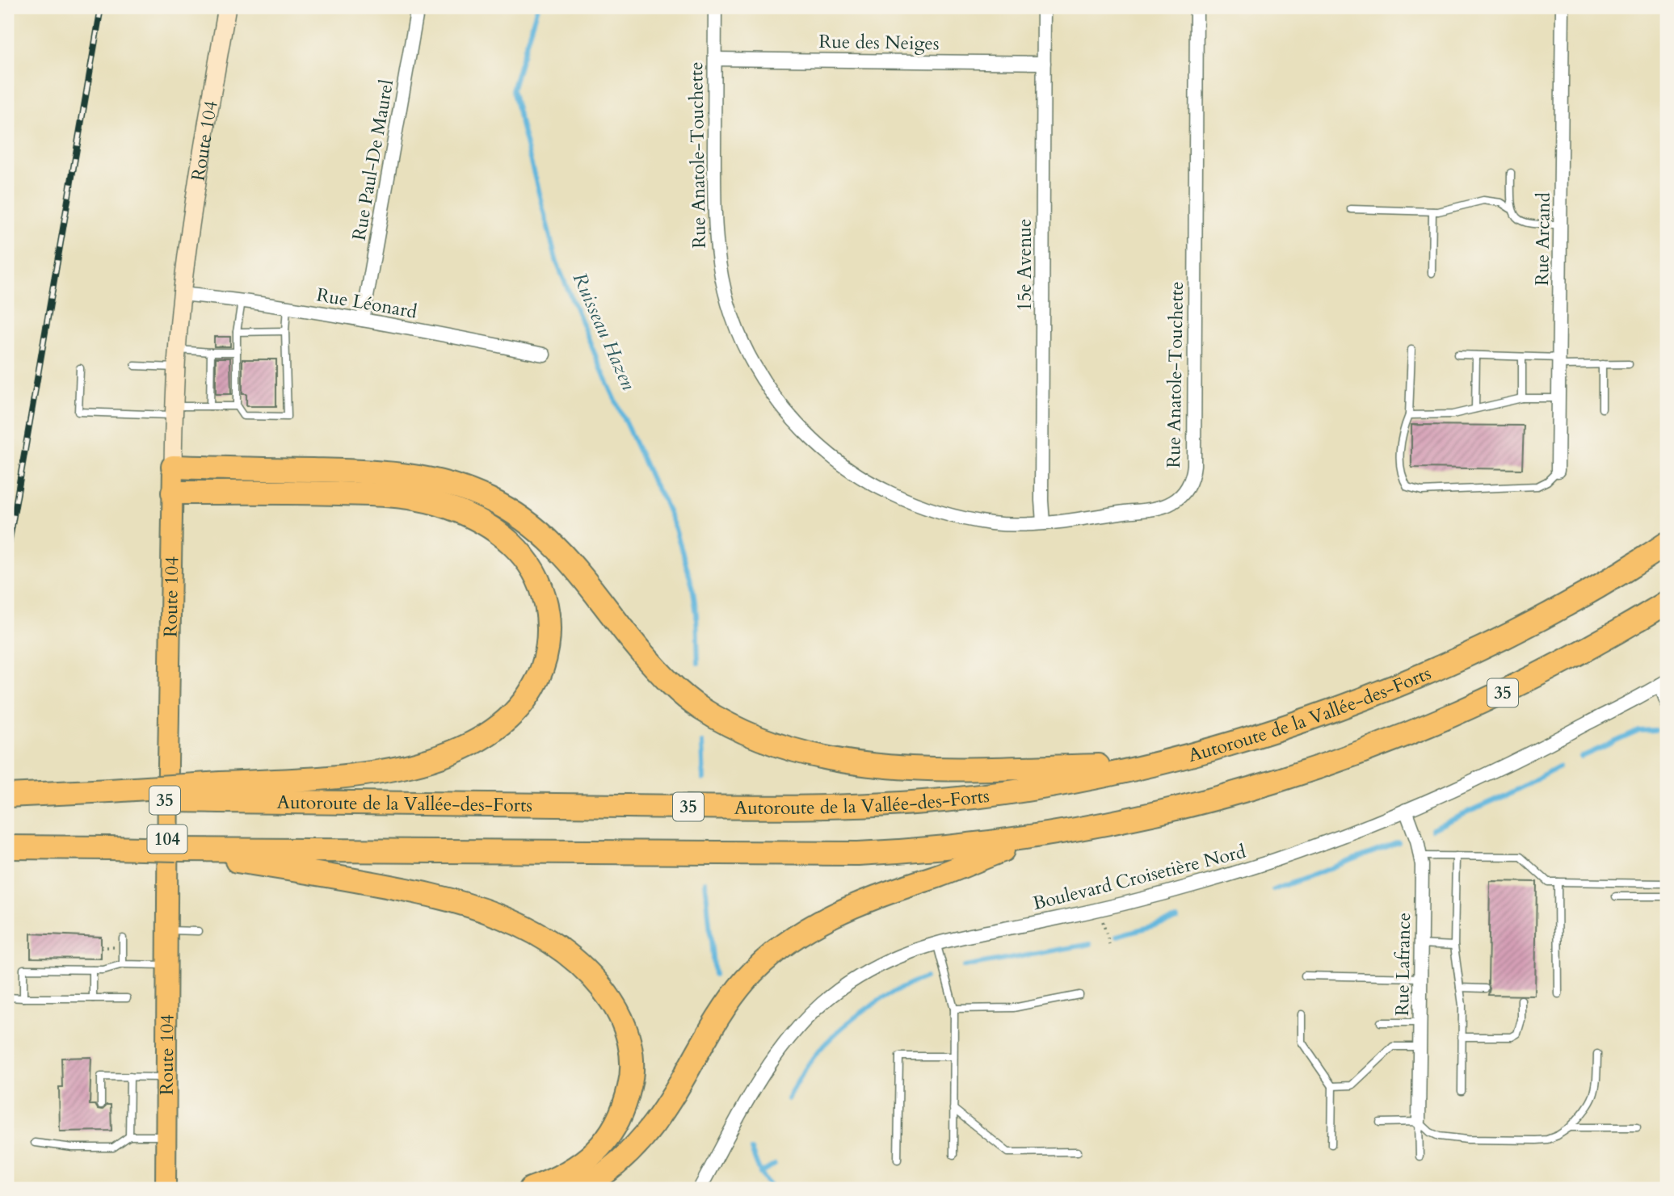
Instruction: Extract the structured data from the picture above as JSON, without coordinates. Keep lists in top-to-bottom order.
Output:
{
  "streets": {
    "highway": ["35", "Autoroute de la Vallée-des-Forts"],
    "main road": ["Route 104", "104"],
    "street": [
      "Rue des Neiges",
      "Rue Anatole-Touchette",
      "Rue Paul-De Maurel",
      "Rue Arcand",
      "15e Avenue",
      "Rue Léonard",
      "Boulevard Croisetière Nord",
      "Rue Lafrance"
    ]
  },
  "crossings": [
    ["Rue des Neiges", "Rue Anatole-Touchette"],
    ["Rue des Neiges", "15e Avenue"],
    ["Route 104", "Rue Léonard"],
    ["Rue Anatole-Touchette", "15e Avenue"],
    ["Rue Paul-De Maurel", "Rue Léonard"],
    ["Boulevard Croisetière Nord", "Rue Lafrance"]
  ],
  "water": ["Ruisseau Hazen"]
}
